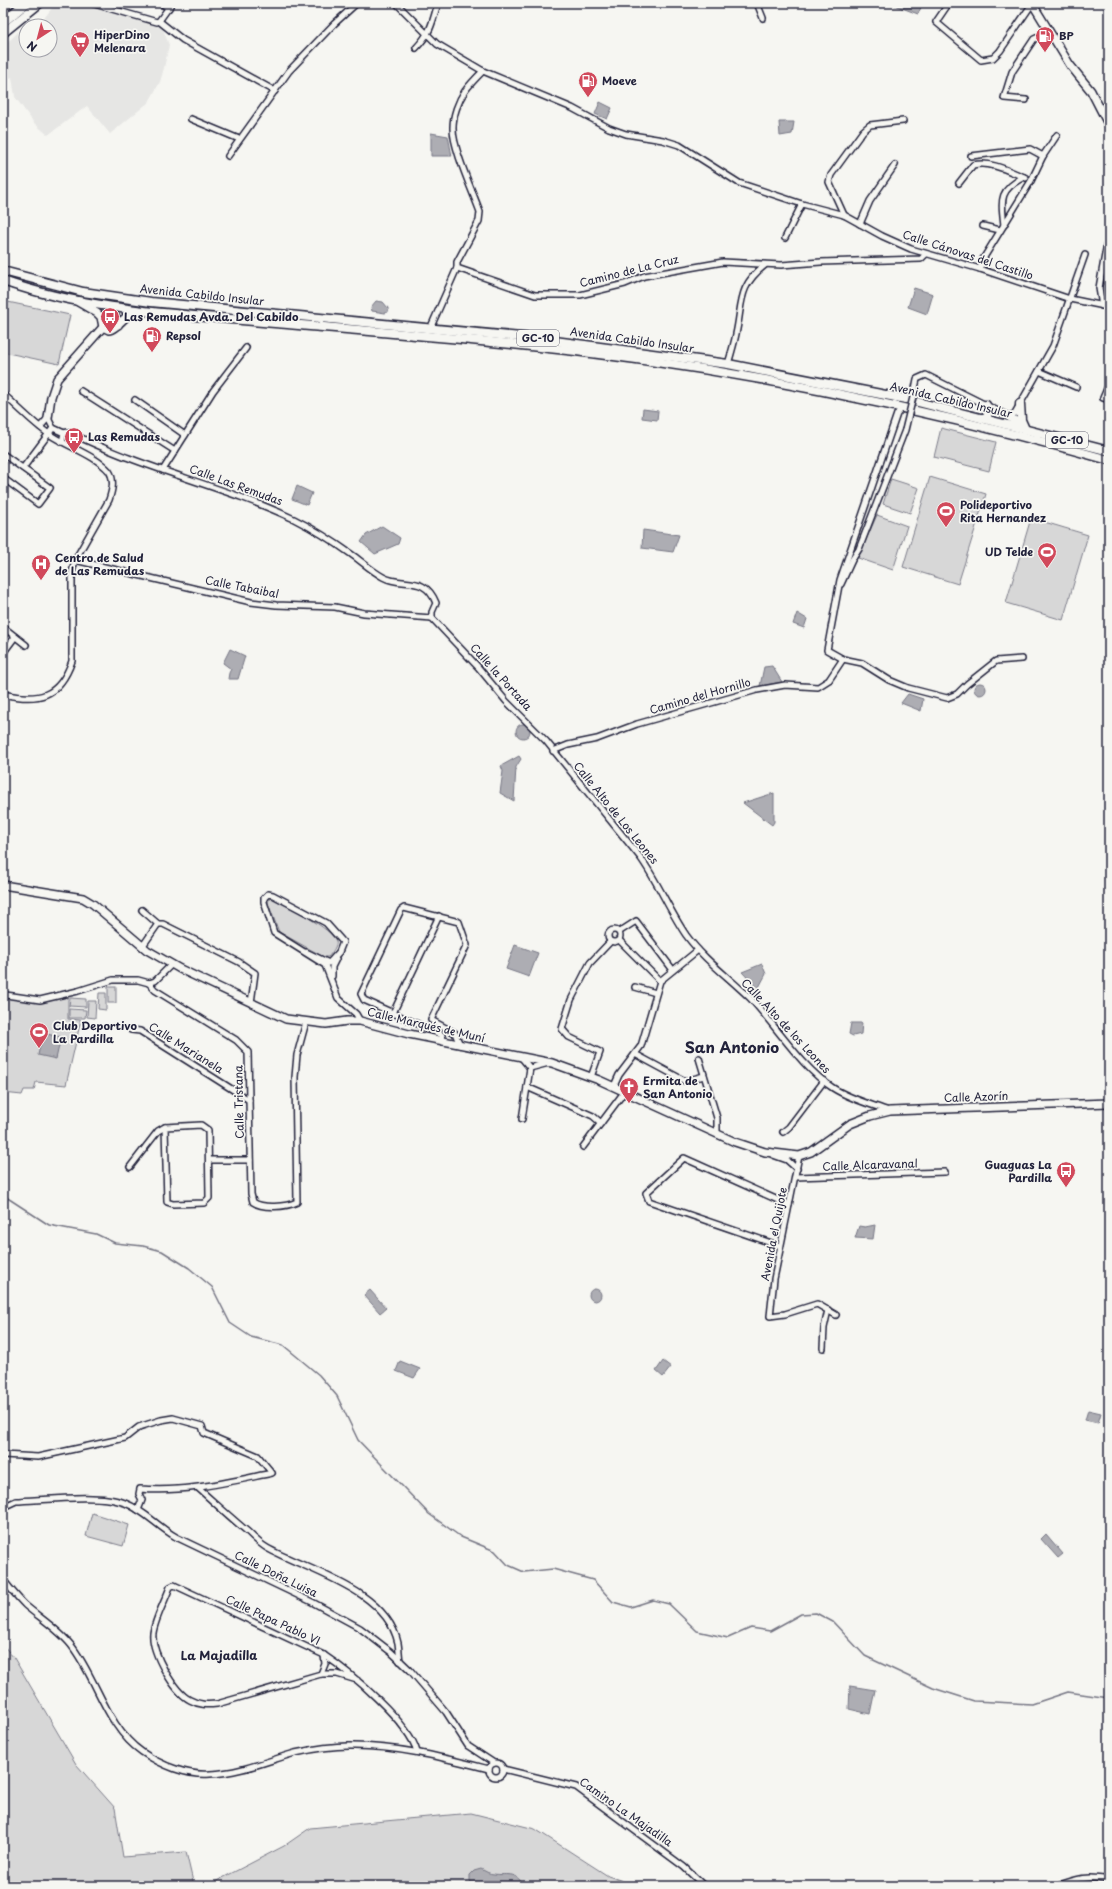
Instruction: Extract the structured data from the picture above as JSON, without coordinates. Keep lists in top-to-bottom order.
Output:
{
  "streets": {
    "main road": ["Avenida Cabildo Insular", "GC-10"],
    "street": [
      "Calle Cánovas del Castillo",
      "Camino de La Cruz",
      "Calle Las Remudas",
      "Calle Tabaibal",
      "Calle la Portada",
      "Camino del Hornillo",
      "Calle Alto de Los Leones",
      "Calle Marqués de Muní",
      "Calle Alto de los Leones",
      "Calle Marianela",
      "Calle Azorín",
      "Calle Tristana",
      "Calle Alcaravanal",
      "Avenida el Quijote",
      "Calle Doña Luisa",
      "Calle Papa Pablo VI",
      "Camino La Majadilla"
    ]
  },
  "crossings": [
    ["Calle Cánovas del Castillo", "Camino de La Cruz"],
    ["Calle Las Remudas", "Calle Tabaibal"],
    ["Calle Las Remudas", "Calle la Portada"],
    ["Calle Tabaibal", "Calle la Portada"],
    ["Calle la Portada", "Camino del Hornillo"],
    ["Calle la Portada", "Calle Alto de Los Leones"],
    ["Camino del Hornillo", "Calle Alto de Los Leones"],
    ["Calle Alto de Los Leones", "Calle Alto de los Leones"],
    ["Calle Marqués de Muní", "Calle Azorín"],
    ["Calle Marqués de Muní", "Calle Tristana"],
    ["Calle Marqués de Muní", "Avenida el Quijote"],
    ["Calle Alto de los Leones", "Calle Azorín"],
    ["Calle Marianela", "Calle Tristana"],
    ["Calle Azorín", "Avenida el Quijote"],
    ["Calle Alcaravanal", "Avenida el Quijote"],
    ["Calle Doña Luisa", "Camino La Majadilla"]
  ],
  "districts": ["San Antonio", "La Majadilla"],
  "places": {
    "fuel station": ["BP", "Moeve", "Repsol"],
    "supermarket": ["HiperDino Melenara"],
    "bus stop": ["Las Remudas Avda. Del Cabildo", "Las Remudas", "Guaguas La Pardilla"],
    "sports": ["Polideportivo Rita Hernandez", "UD Telde", "Club Deportivo La Pardilla"],
    "hospital": ["Centro de Salud de Las Remudas"],
    "church": ["Ermita de San Antonio"]
  },
  "north": "bottom left"
}
